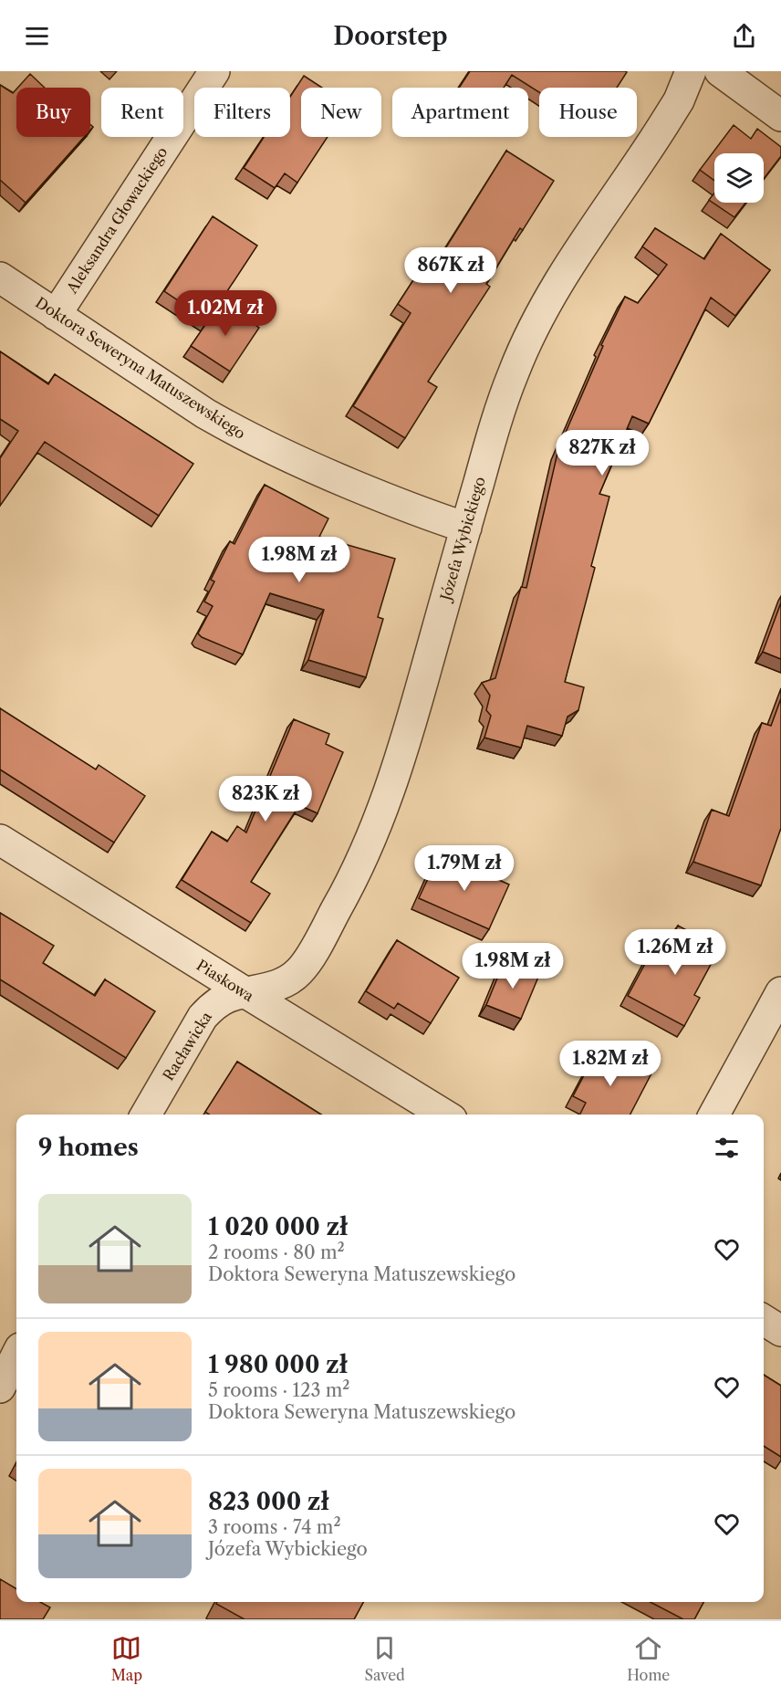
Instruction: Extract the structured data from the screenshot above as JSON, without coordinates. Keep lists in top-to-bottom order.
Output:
{
  "streets": {
    "street": [
      "Aleksandra Głowackiego",
      "Doktora Seweryna Matuszewskiego",
      "Józefa Wybickiego",
      "Piaskowa",
      "Racławicka"
    ]
  },
  "crossings": [
    ["Aleksandra Głowackiego", "Doktora Seweryna Matuszewskiego"],
    ["Doktora Seweryna Matuszewskiego", "Józefa Wybickiego"],
    ["Józefa Wybickiego", "Piaskowa"],
    ["Józefa Wybickiego", "Racławicka"],
    ["Piaskowa", "Racławicka"]
  ],
  "page": {
    "header": "Doorstep",
    "chip": [
      "Buy",
      "Rent",
      "Filters",
      "New",
      "Apartment",
      "House"
    ],
    "price": [
      "867K zł",
      "1.02M zł",
      "827K zł",
      "1.98M zł",
      "823K zł",
      "1.79M zł",
      "1.26M zł",
      "1.98M zł",
      "1.82M zł"
    ],
    "heading": "9 homes",
    "list": [
      {
        "name": "1 020 000 zł",
        "note": "2 rooms · 80 m² · Doktora Seweryna Matuszewskiego"
      },
      {
        "name": "1 980 000 zł",
        "note": "5 rooms · 123 m² · Doktora Seweryna Matuszewskiego"
      },
      {
        "name": "823 000 zł",
        "note": "3 rooms · 74 m² · Józefa Wybickiego"
      }
    ],
    "tabs": ["Map", "Saved", "Home"]
  }
}
